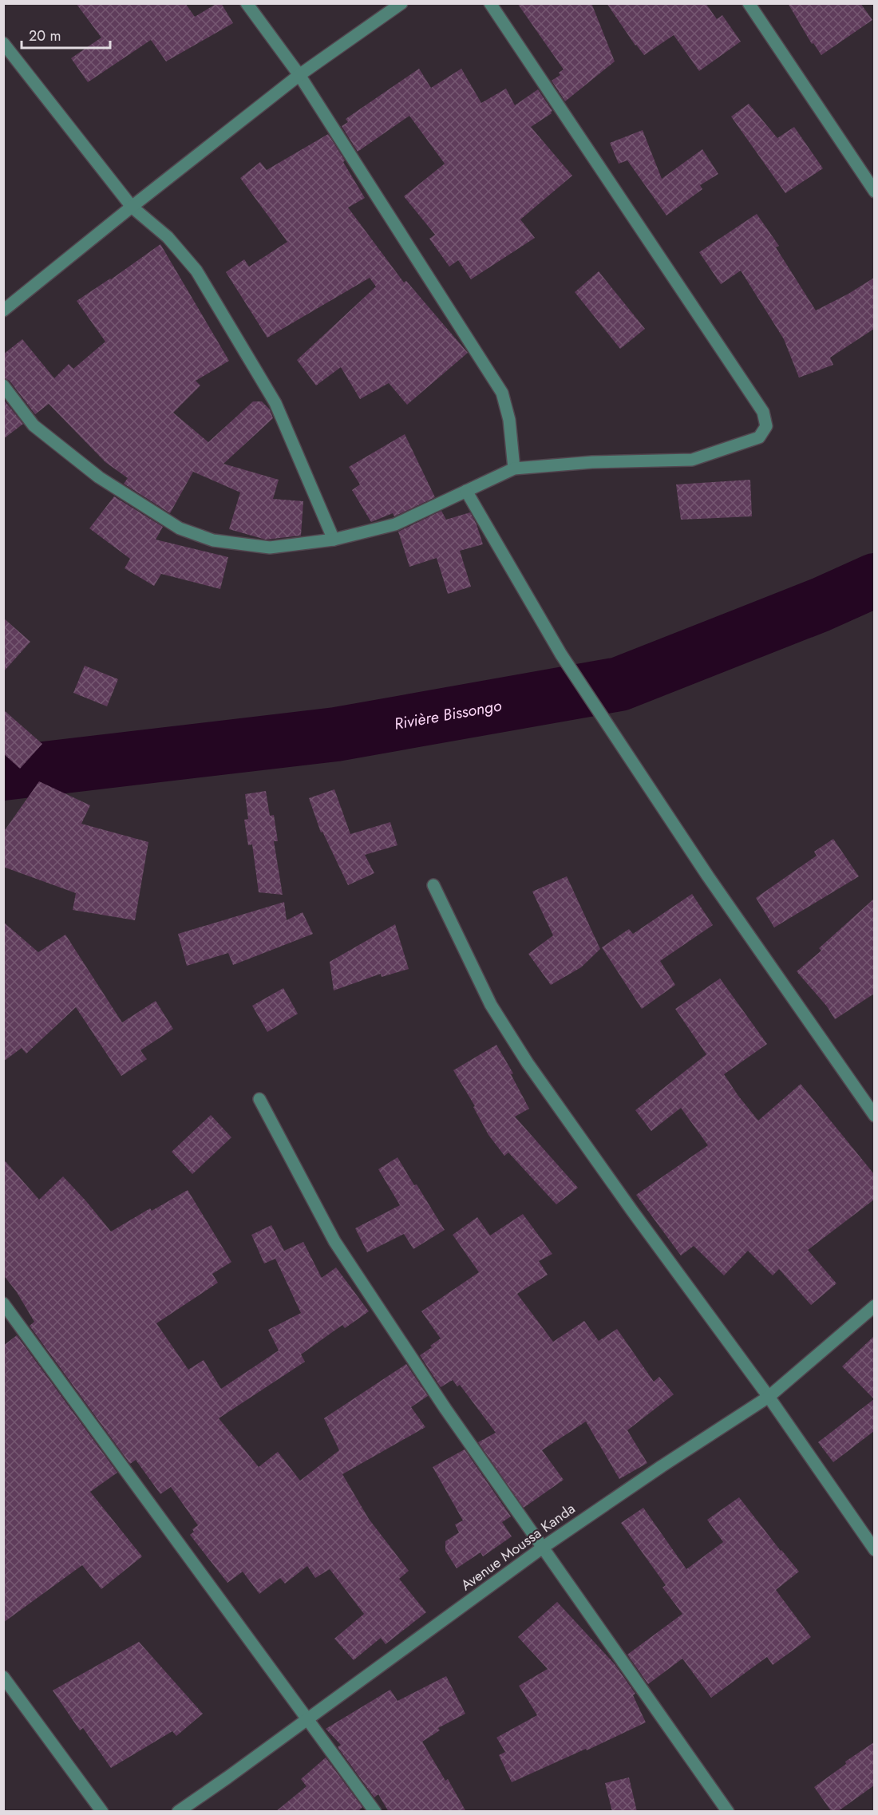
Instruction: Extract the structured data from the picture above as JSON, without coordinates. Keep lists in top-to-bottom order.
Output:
{
  "streets": {
    "street": ["Avenue Moussa Kanda"]
  },
  "water": ["Rivière Bissongo"],
  "scale_bar": "20 m"
}
